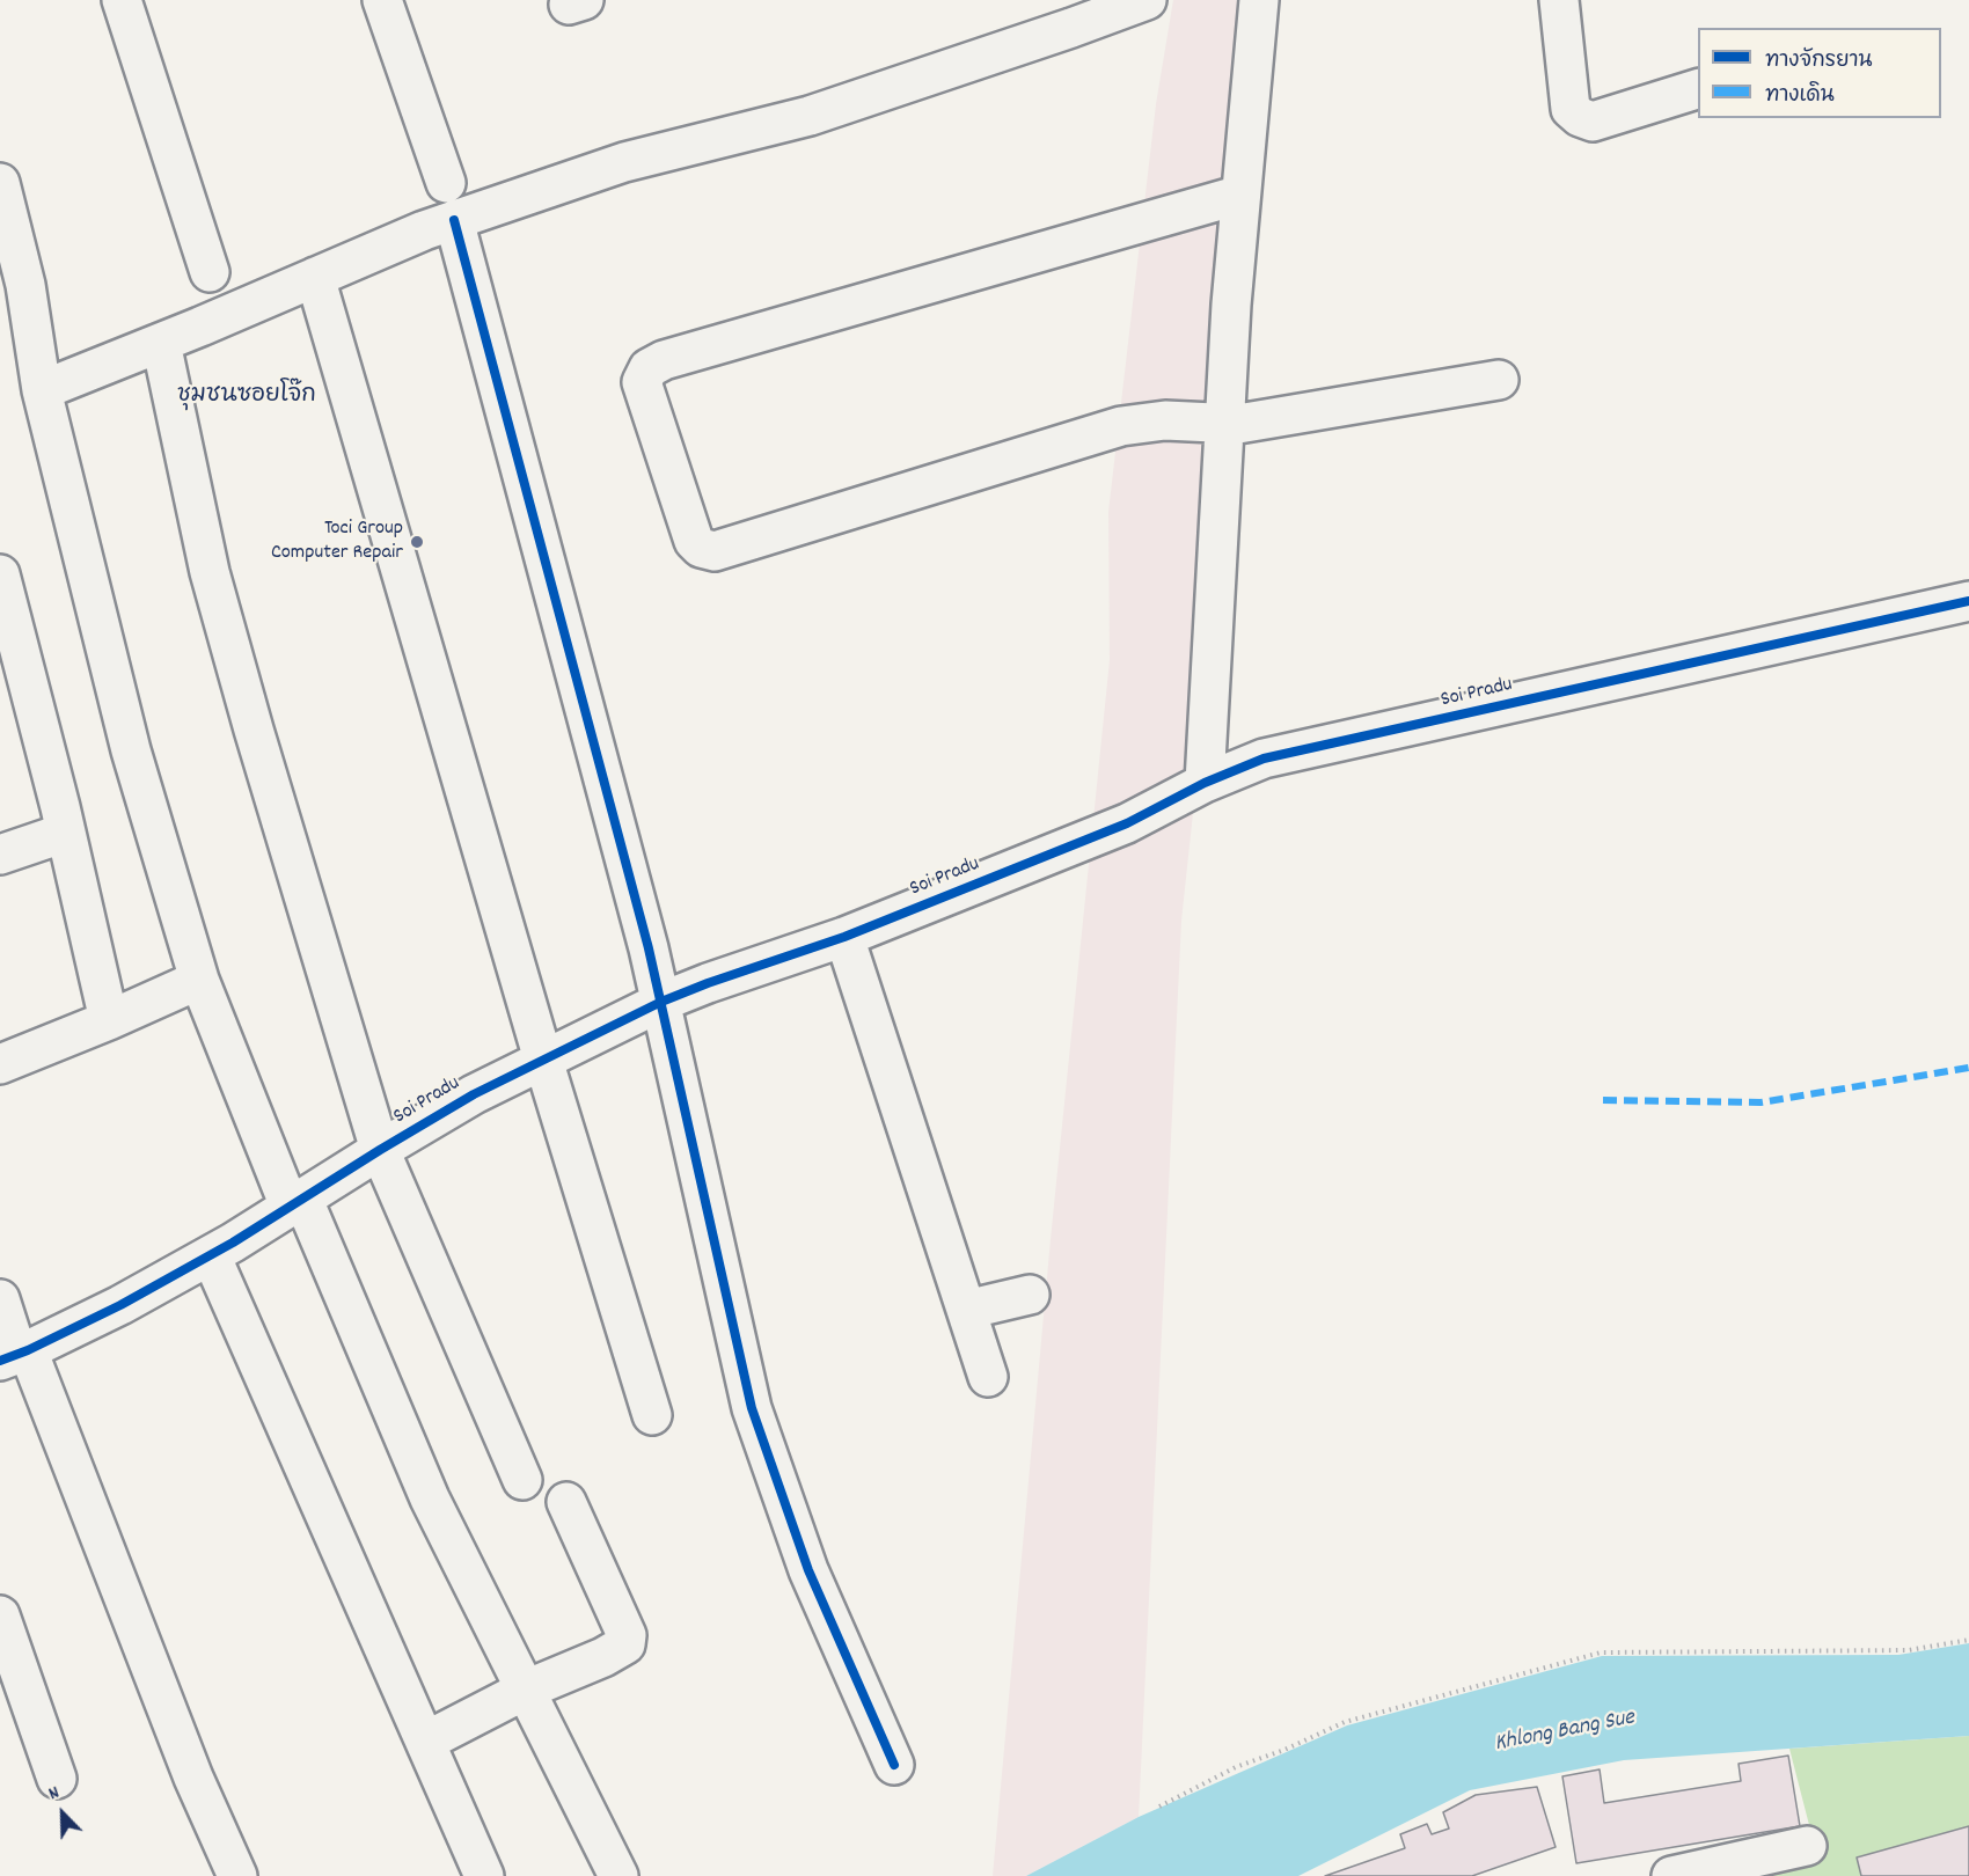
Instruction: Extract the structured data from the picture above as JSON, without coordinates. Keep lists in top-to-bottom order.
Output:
{
  "streets": {
    "street": ["Soi Pradu"]
  },
  "districts": ["ชุมชนซอยโจ๊ก"],
  "water": ["Khlong Bang Sue"],
  "places": ["Toci Group Computer Repair"],
  "legend": ["ทางจักรยาน", "ทางเดิน"],
  "north": "top left"
}
